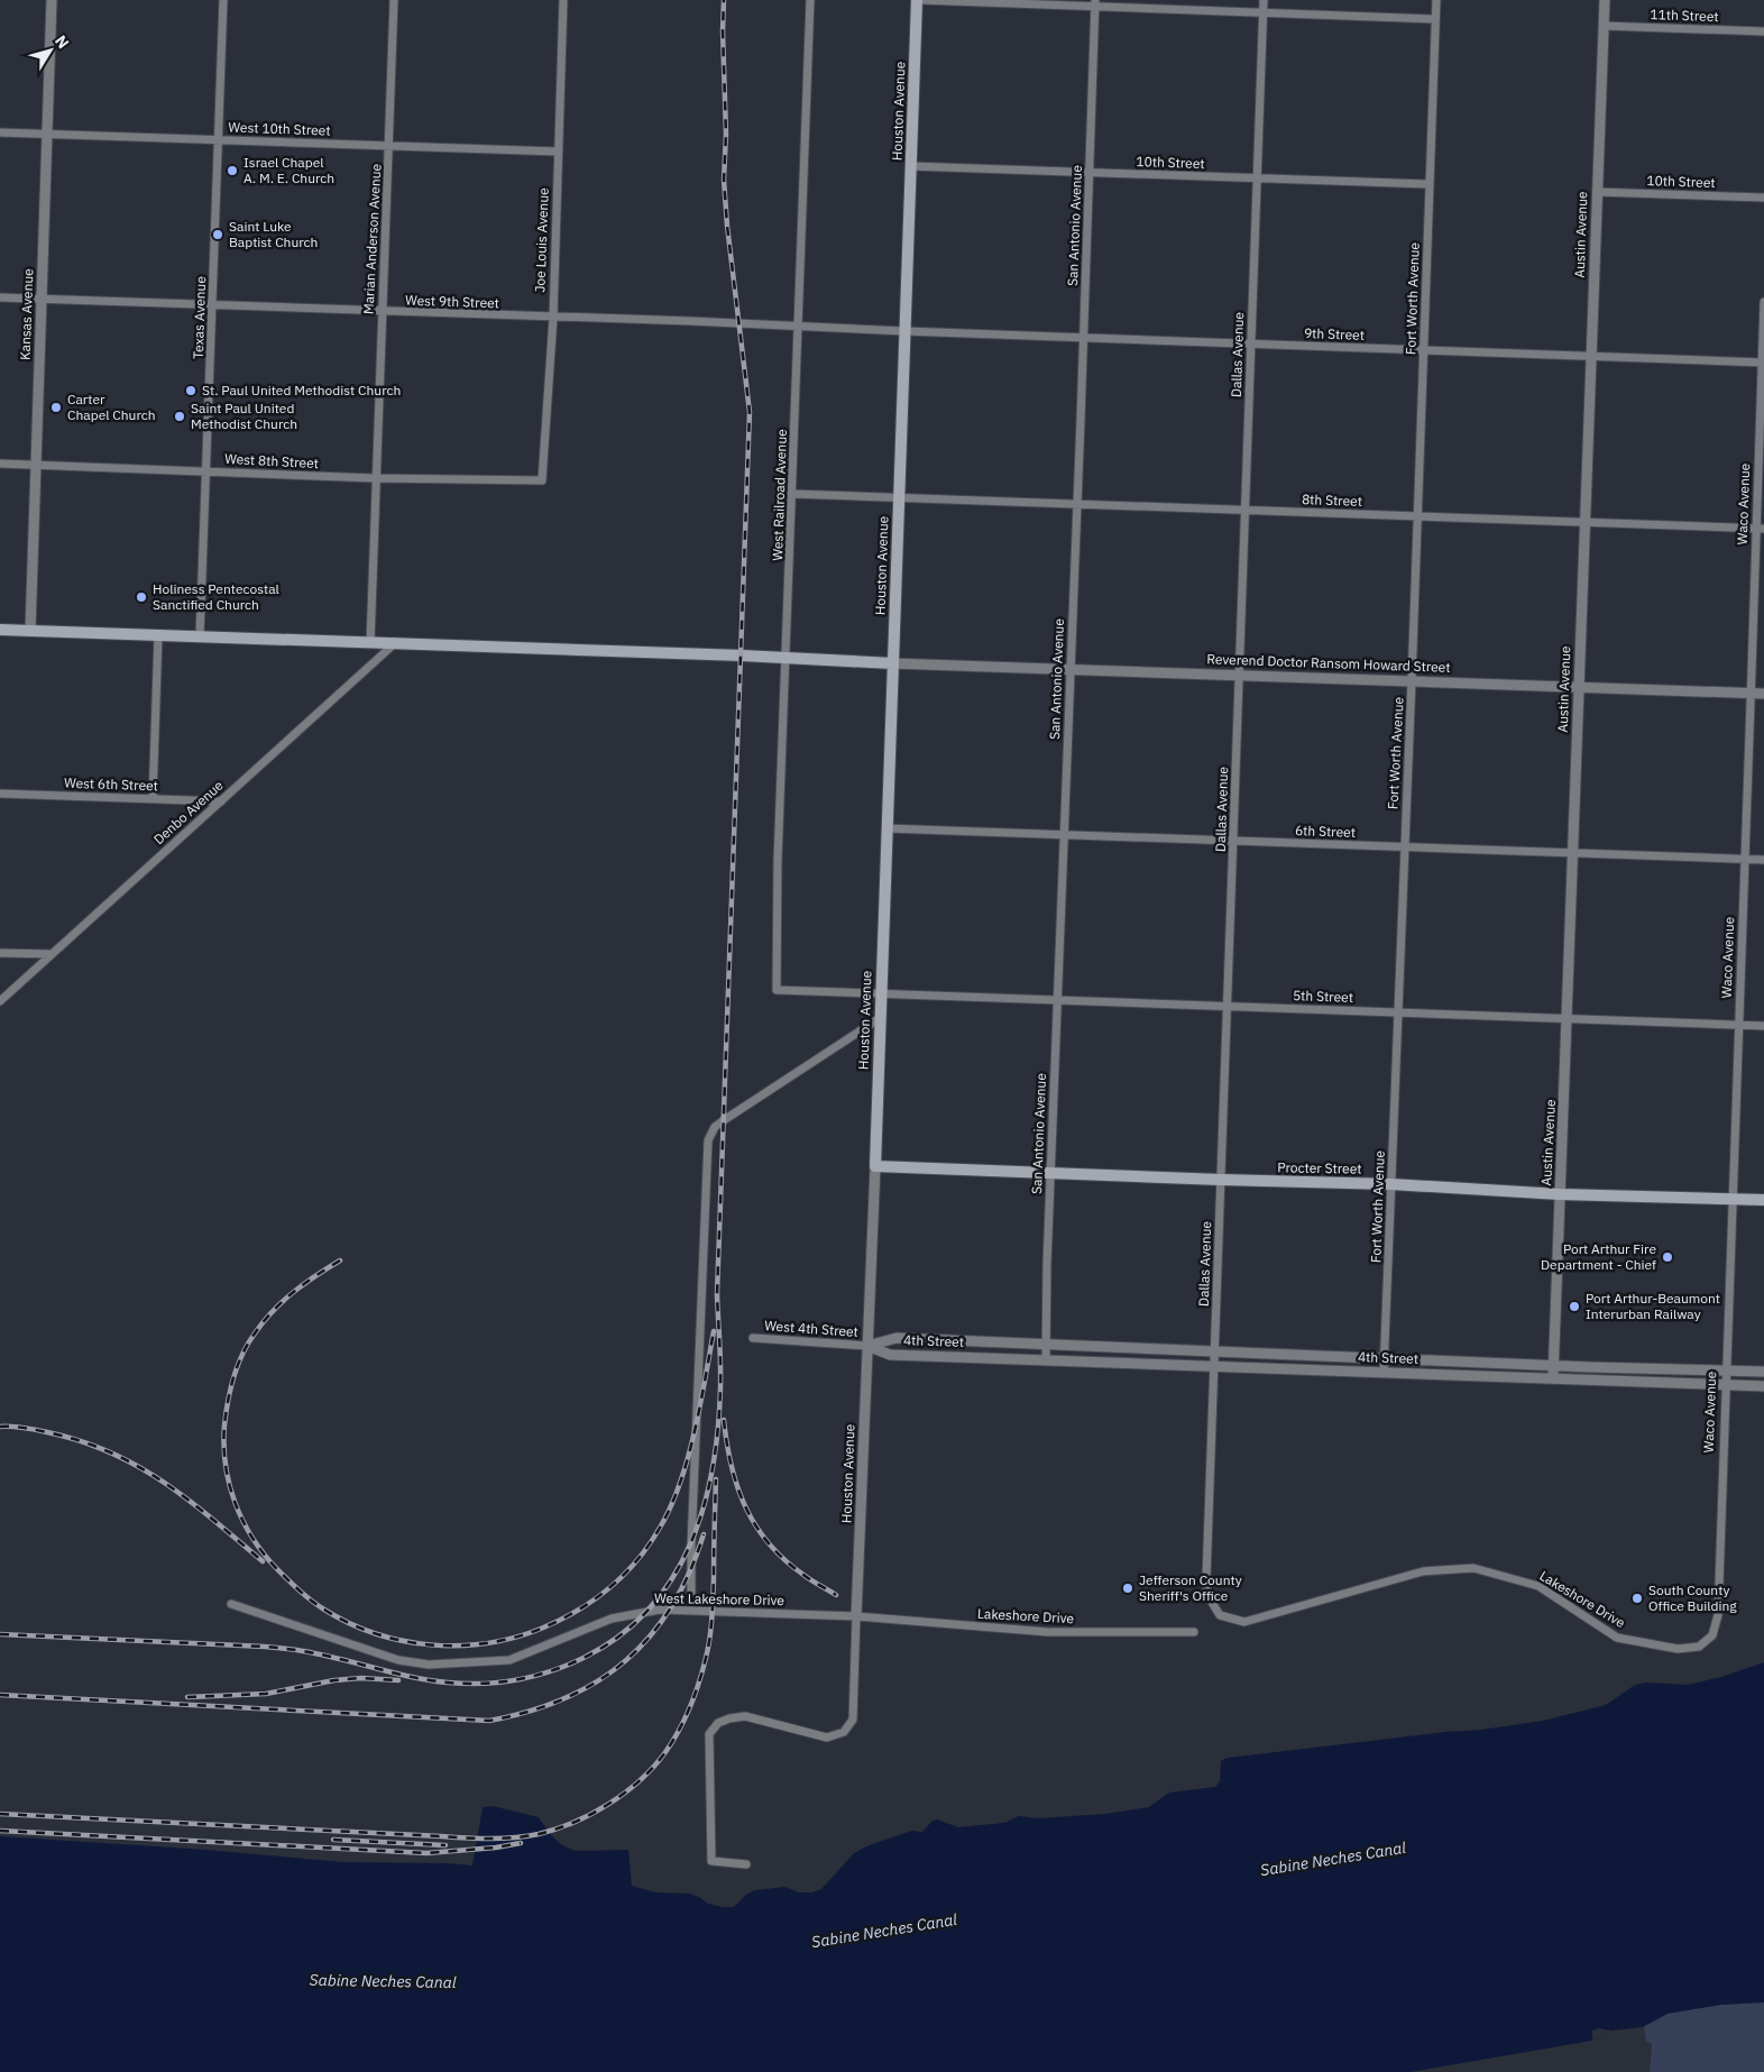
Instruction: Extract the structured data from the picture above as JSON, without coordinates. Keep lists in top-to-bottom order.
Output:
{
  "streets": {
    "main road": ["Houston Avenue", "Procter Street"],
    "street": [
      "11th Street",
      "West 10th Street",
      "10th Street",
      "San Antonio Avenue",
      "Austin Avenue",
      "Marian Anderson Avenue",
      "Joe Louis Avenue",
      "Fort Worth Avenue",
      "West 9th Street",
      "Kansas Avenue",
      "Texas Avenue",
      "9th Street",
      "Dallas Avenue",
      "West 8th Street",
      "West Railroad Avenue",
      "8th Street",
      "Waco Avenue",
      "Reverend Doctor Ransom Howard Street",
      "West 6th Street",
      "Denbo Avenue",
      "6th Street",
      "5th Street",
      "West 4th Street",
      "4th Street",
      "West Lakeshore Drive",
      "Lakeshore Drive"
    ]
  },
  "crossings": [
    ["11th Street", "Austin Avenue"],
    ["Houston Avenue", "10th Street"],
    ["Houston Avenue", "West 9th Street"],
    ["Houston Avenue", "9th Street"],
    ["Houston Avenue", "8th Street"],
    ["Houston Avenue", "Reverend Doctor Ransom Howard Street"],
    ["Houston Avenue", "6th Street"],
    ["Houston Avenue", "5th Street"],
    ["Houston Avenue", "Procter Street"],
    ["Houston Avenue", "West 4th Street"],
    ["Houston Avenue", "4th Street"],
    ["Houston Avenue", "West Lakeshore Drive"],
    ["Houston Avenue", "Lakeshore Drive"],
    ["West 10th Street", "Marian Anderson Avenue"],
    ["West 10th Street", "Joe Louis Avenue"],
    ["West 10th Street", "Kansas Avenue"],
    ["West 10th Street", "Texas Avenue"],
    ["10th Street", "San Antonio Avenue"],
    ["10th Street", "Austin Avenue"],
    ["10th Street", "Fort Worth Avenue"],
    ["10th Street", "Dallas Avenue"],
    ["San Antonio Avenue", "9th Street"],
    ["San Antonio Avenue", "8th Street"],
    ["San Antonio Avenue", "Reverend Doctor Ransom Howard Street"],
    ["San Antonio Avenue", "6th Street"],
    ["San Antonio Avenue", "5th Street"],
    ["San Antonio Avenue", "Procter Street"],
    ["San Antonio Avenue", "4th Street"],
    ["Austin Avenue", "9th Street"],
    ["Austin Avenue", "8th Street"],
    ["Austin Avenue", "Reverend Doctor Ransom Howard Street"],
    ["Austin Avenue", "6th Street"],
    ["Austin Avenue", "5th Street"],
    ["Austin Avenue", "Procter Street"],
    ["Austin Avenue", "4th Street"],
    ["Marian Anderson Avenue", "West 9th Street"],
    ["Marian Anderson Avenue", "West 8th Street"],
    ["Joe Louis Avenue", "West 9th Street"],
    ["Joe Louis Avenue", "West 8th Street"],
    ["Fort Worth Avenue", "9th Street"],
    ["Fort Worth Avenue", "8th Street"],
    ["Fort Worth Avenue", "Reverend Doctor Ransom Howard Street"],
    ["Fort Worth Avenue", "6th Street"],
    ["Fort Worth Avenue", "5th Street"],
    ["Fort Worth Avenue", "Procter Street"],
    ["Fort Worth Avenue", "4th Street"],
    ["West 9th Street", "Kansas Avenue"],
    ["West 9th Street", "Texas Avenue"],
    ["West 9th Street", "9th Street"],
    ["West 9th Street", "West Railroad Avenue"],
    ["Kansas Avenue", "West 8th Street"],
    ["Texas Avenue", "West 8th Street"],
    ["9th Street", "Dallas Avenue"],
    ["9th Street", "Waco Avenue"],
    ["Dallas Avenue", "8th Street"],
    ["Dallas Avenue", "Reverend Doctor Ransom Howard Street"],
    ["Dallas Avenue", "6th Street"],
    ["Dallas Avenue", "5th Street"],
    ["Dallas Avenue", "Procter Street"],
    ["Dallas Avenue", "4th Street"],
    ["Dallas Avenue", "Lakeshore Drive"],
    ["West Railroad Avenue", "5th Street"],
    ["8th Street", "Waco Avenue"],
    ["Waco Avenue", "Reverend Doctor Ransom Howard Street"],
    ["Waco Avenue", "6th Street"],
    ["Waco Avenue", "5th Street"],
    ["Waco Avenue", "Procter Street"],
    ["Waco Avenue", "4th Street"],
    ["Waco Avenue", "Lakeshore Drive"],
    ["West 6th Street", "Denbo Avenue"],
    ["West 4th Street", "4th Street"],
    ["West Lakeshore Drive", "Lakeshore Drive"]
  ],
  "water": ["Sabine Neches Canal"],
  "places": [
    "Israel Chapel A. M. E. Church",
    "Saint Luke Baptist Church",
    "St. Paul United Methodist Church",
    "Carter Chapel Church",
    "Saint Paul United Methodist Church",
    "Holiness Pentecostal Sanctified Church",
    "Port Arthur Fire Department - Chief",
    "Port Arthur-Beaumont Interurban Railway",
    "Jefferson County Sheriff's Office",
    "South County Office Building"
  ],
  "north": "top right"
}
